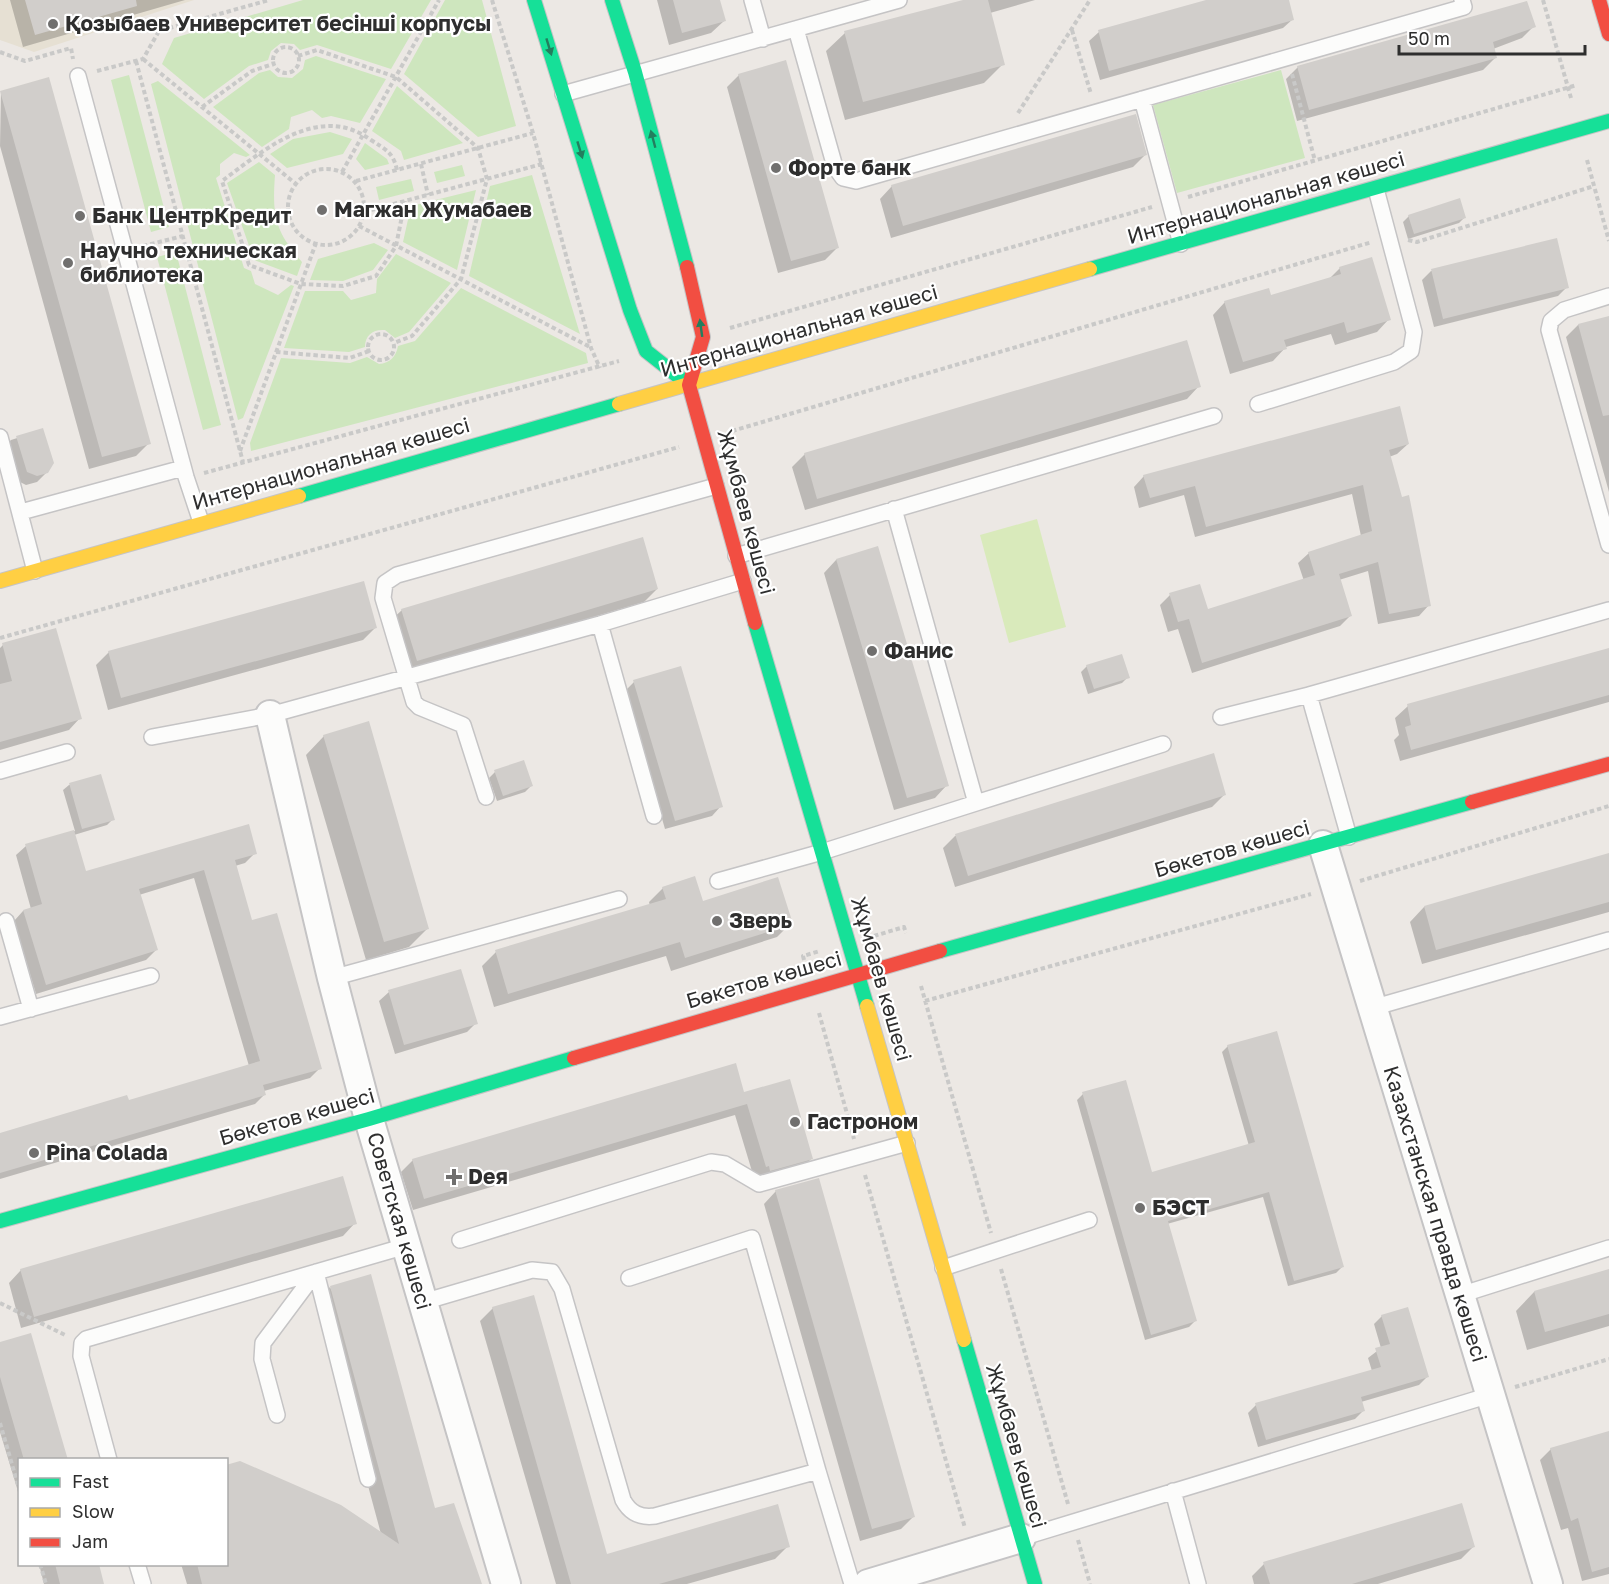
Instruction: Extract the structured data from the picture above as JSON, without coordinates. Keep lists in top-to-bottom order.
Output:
{
  "streets": {
    "main road": ["Интернациональная көшесі", "Жұмбаев көшесі", "Бөкетов көшесі"],
    "street": ["Казахстанская правда көшесі", "Советская көшесі"]
  },
  "crossings": [
    ["Интернациональная көшесі", "Жұмбаев көшесі"],
    ["Жұмбаев көшесі", "Бөкетов көшесі"],
    ["Бөкетов көшесі", "Казахстанская правда көшесі"],
    ["Бөкетов көшесі", "Советская көшесі"]
  ],
  "places": {
    "other": [
      "Қозыбаев Университет бесінші корпусы",
      "Форте банк",
      "Магжан Жумабаев",
      "Банк ЦентрКредит",
      "Научно техническая библиотека",
      "Фанис",
      "Зверь",
      "Гастроном",
      "Pina Colada",
      "БЭСТ"
    ],
    "health": ["Deя"]
  },
  "legend": ["Fast", "Slow", "Jam"],
  "scale_bar": "50 m"
}
